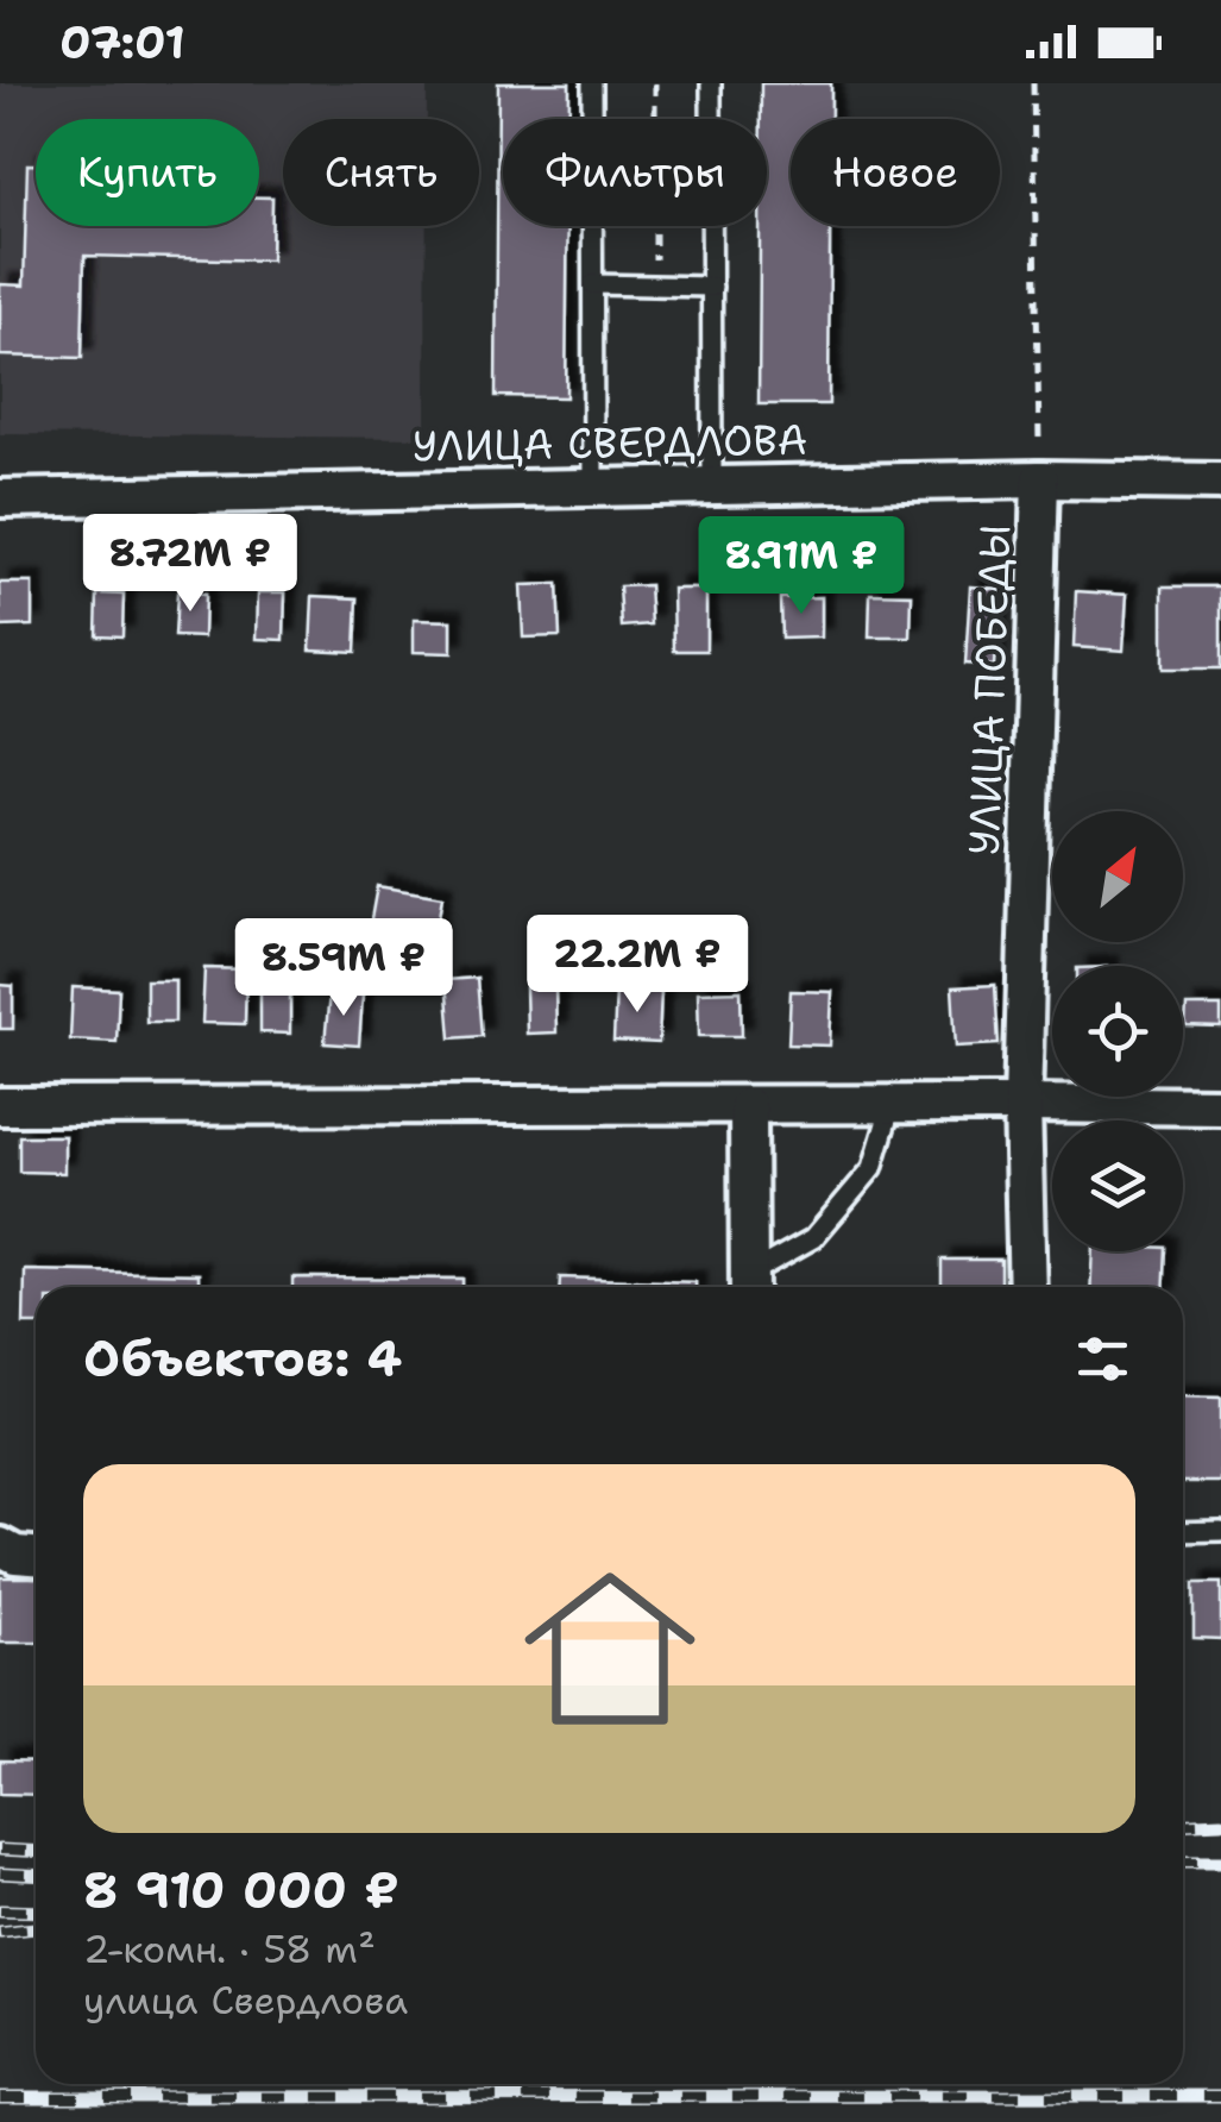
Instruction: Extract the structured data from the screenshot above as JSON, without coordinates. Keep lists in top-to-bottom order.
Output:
{
  "streets": {
    "street": ["УЛИЦА СВЕРДЛОВА", "УЛИЦА ПОБЕДЫ"]
  },
  "crossings": [
    ["УЛИЦА СВЕРДЛОВА", "УЛИЦА ПОБЕДЫ"]
  ],
  "north": "top right",
  "page": {
    "status": "07:01",
    "chip": [
      "Купить",
      "Снять",
      "Фильтры",
      "Новое"
    ],
    "price": [
      "8.72M ₽",
      "8.91M ₽",
      "22.2M ₽",
      "8.59M ₽"
    ],
    "heading": "Объектов: 4",
    "list": [
      {
        "name": "8 910 000 ₽",
        "note": "2-комн. · 58 m² · улица Свердлова"
      }
    ]
  }
}
